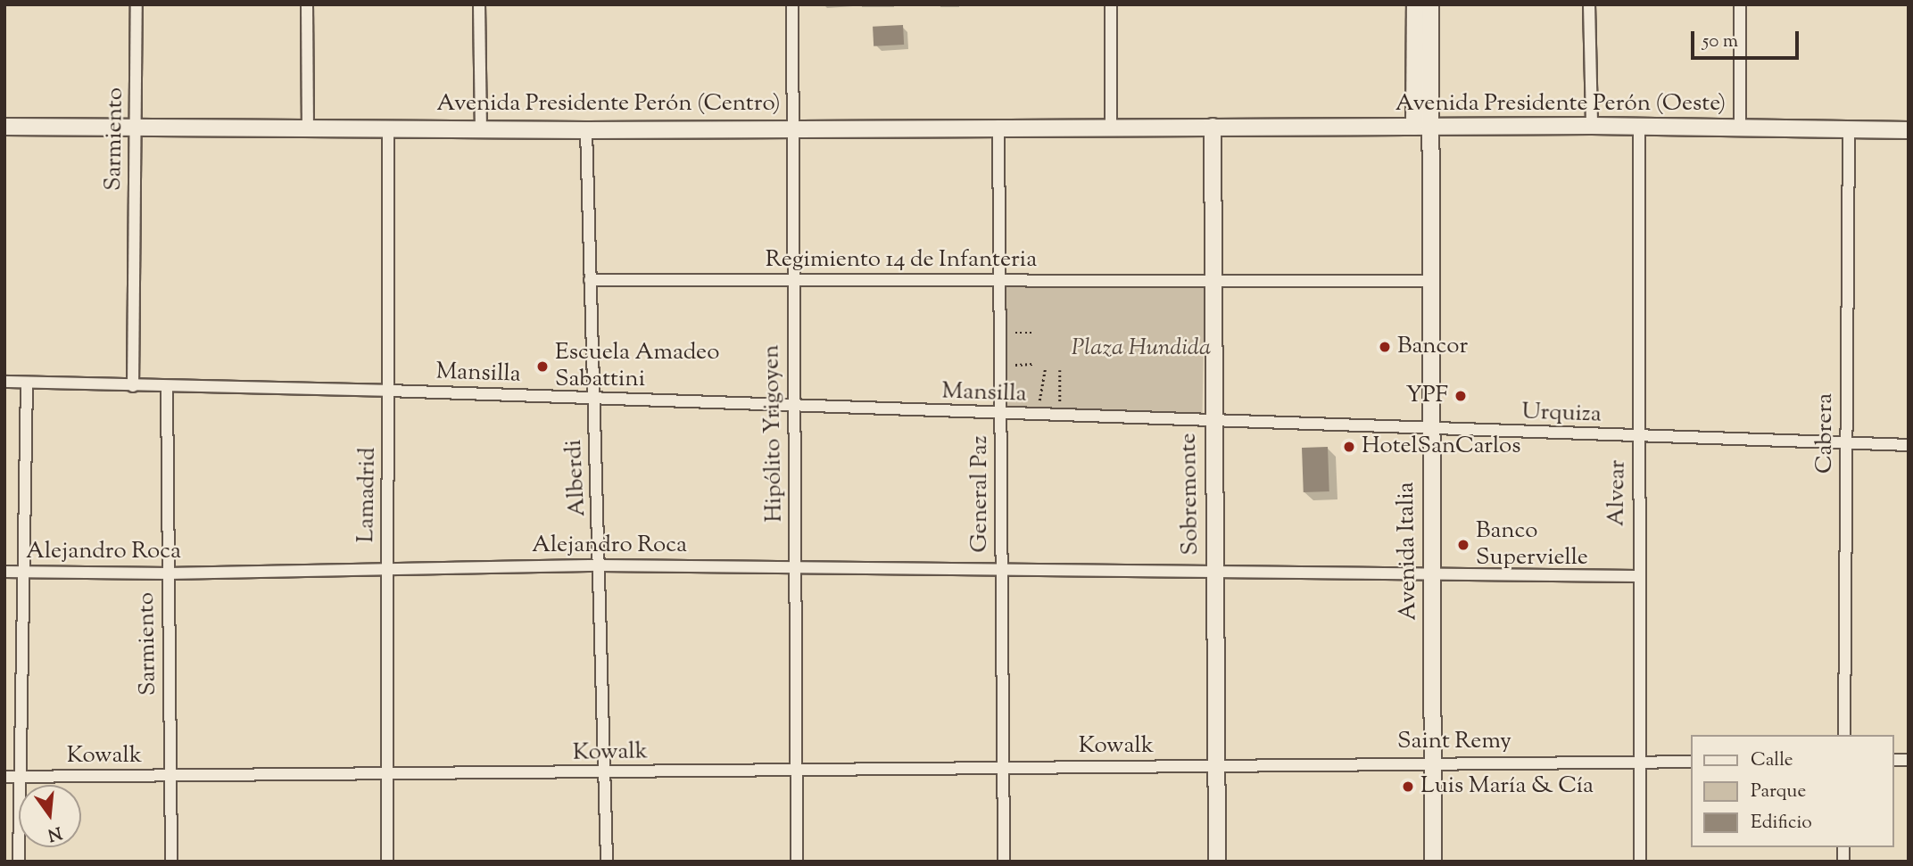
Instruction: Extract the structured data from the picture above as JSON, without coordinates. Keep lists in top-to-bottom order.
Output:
{
  "streets": {
    "main road": [
      "Avenida Presidente Perón (Centro)",
      "Avenida Presidente Perón (Oeste)",
      "Sobremonte",
      "Avenida Italia"
    ],
    "street": [
      "Sarmiento",
      "Regimiento 14 de Infanteria",
      "Mansilla",
      "Urquiza",
      "Hipólito Yrigoyen",
      "Cabrera",
      "Alberdi",
      "Alvear",
      "General Paz",
      "Lamadrid",
      "Alejandro Roca",
      "Saint Remy",
      "Kowalk"
    ]
  },
  "crossings": [
    ["Avenida Presidente Perón (Centro)", "Avenida Presidente Perón (Oeste)"],
    ["Avenida Presidente Perón (Centro)", "Sarmiento"],
    ["Avenida Presidente Perón (Centro)", "Hipólito Yrigoyen"],
    ["Avenida Presidente Perón (Centro)", "Alberdi"],
    ["Avenida Presidente Perón (Centro)", "General Paz"],
    ["Avenida Presidente Perón (Centro)", "Sobremonte"],
    ["Avenida Presidente Perón (Centro)", "Lamadrid"],
    ["Avenida Presidente Perón (Oeste)", "Cabrera"],
    ["Avenida Presidente Perón (Oeste)", "Alvear"],
    ["Avenida Presidente Perón (Oeste)", "Sobremonte"],
    ["Avenida Presidente Perón (Oeste)", "Avenida Italia"],
    ["Sarmiento", "Mansilla"],
    ["Sarmiento", "Alejandro Roca"],
    ["Sarmiento", "Kowalk"],
    ["Regimiento 14 de Infanteria", "Hipólito Yrigoyen"],
    ["Regimiento 14 de Infanteria", "Alberdi"],
    ["Regimiento 14 de Infanteria", "General Paz"],
    ["Regimiento 14 de Infanteria", "Sobremonte"],
    ["Regimiento 14 de Infanteria", "Avenida Italia"],
    ["Mansilla", "Urquiza"],
    ["Mansilla", "Hipólito Yrigoyen"],
    ["Mansilla", "Alberdi"],
    ["Mansilla", "General Paz"],
    ["Mansilla", "Sobremonte"],
    ["Mansilla", "Lamadrid"],
    ["Urquiza", "Cabrera"],
    ["Urquiza", "Alvear"],
    ["Urquiza", "Sobremonte"],
    ["Urquiza", "Avenida Italia"],
    ["Hipólito Yrigoyen", "Alejandro Roca"],
    ["Hipólito Yrigoyen", "Kowalk"],
    ["Alberdi", "Alejandro Roca"],
    ["Alberdi", "Kowalk"],
    ["Alvear", "Alejandro Roca"],
    ["Alvear", "Saint Remy"],
    ["General Paz", "Alejandro Roca"],
    ["General Paz", "Kowalk"],
    ["Sobremonte", "Alejandro Roca"],
    ["Sobremonte", "Saint Remy"],
    ["Sobremonte", "Kowalk"],
    ["Lamadrid", "Alejandro Roca"],
    ["Lamadrid", "Kowalk"],
    ["Alejandro Roca", "Avenida Italia"],
    ["Avenida Italia", "Saint Remy"],
    ["Saint Remy", "Kowalk"]
  ],
  "parks": ["Plaza Hundida"],
  "places": [
    "Bancor",
    "Escuela Amadeo Sabattini",
    "YPF",
    "HotelSanCarlos",
    "Banco Supervielle",
    "Luis María & Cía"
  ],
  "legend": ["Calle", "Parque", "Edificio"],
  "scale_bar": "50 m",
  "north": "bottom"
}
